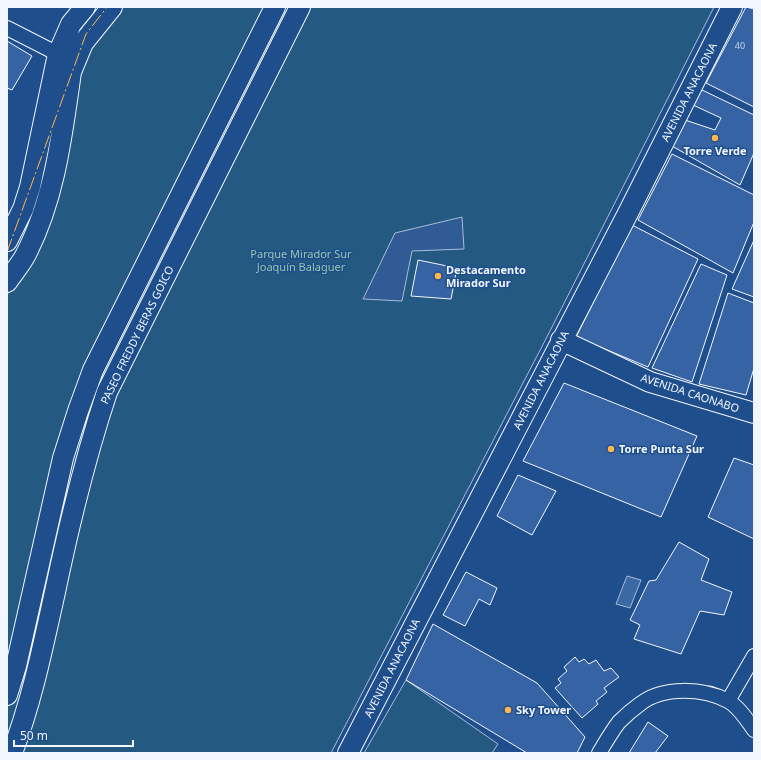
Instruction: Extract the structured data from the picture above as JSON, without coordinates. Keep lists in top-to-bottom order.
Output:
{
  "streets": {
    "street": ["AVENIDA ANACAONA", "PASEO FREDDY BERAS GOICO", "AVENIDA CAONABO"]
  },
  "crossings": [
    ["AVENIDA ANACAONA", "AVENIDA CAONABO"]
  ],
  "parks": ["Parque Mirador Sur Joaquín Balaguer"],
  "places": [
    "Torre Verde",
    "Destacamento Mirador Sur",
    "Torre Punta Sur",
    "Sky Tower"
  ],
  "house_numbers": ["40"],
  "scale_bar": "50 m"
}
